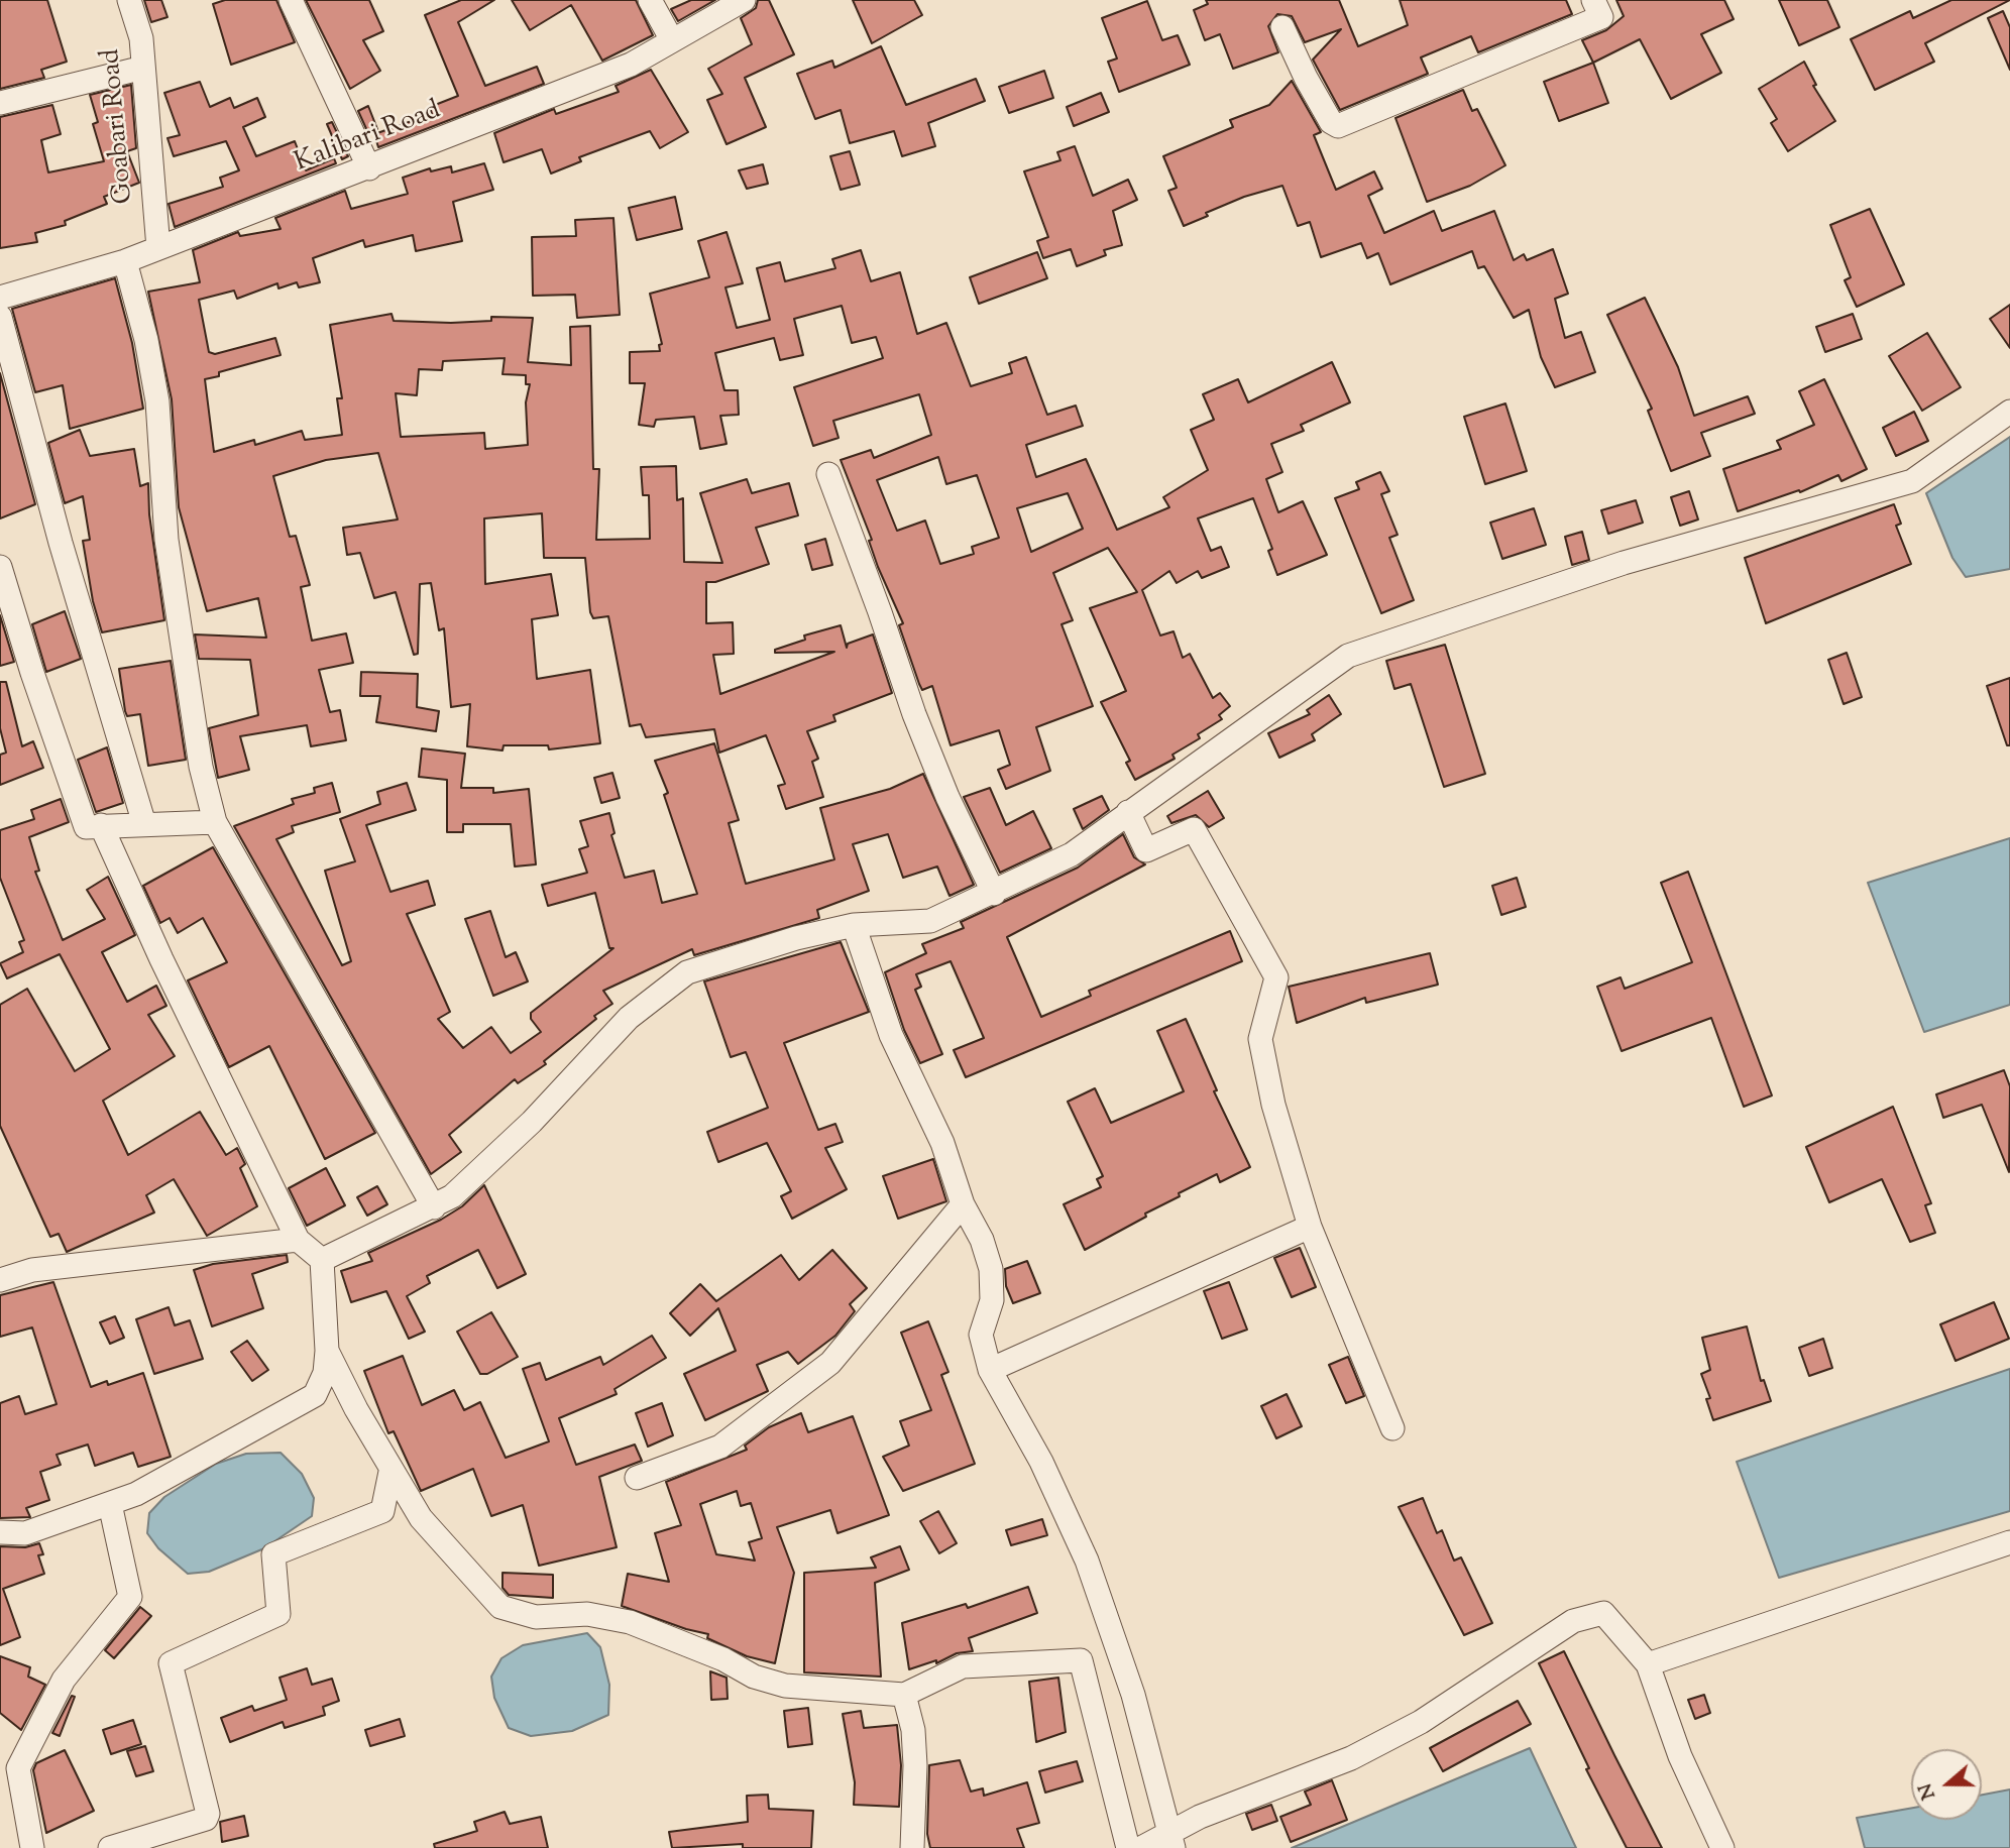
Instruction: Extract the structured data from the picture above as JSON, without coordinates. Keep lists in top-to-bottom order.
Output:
{
  "streets": {
    "street": ["Goabari Road", "Kalibari Road"]
  },
  "crossings": [
    ["Goabari Road", "Kalibari Road"]
  ],
  "north": "left"
}
